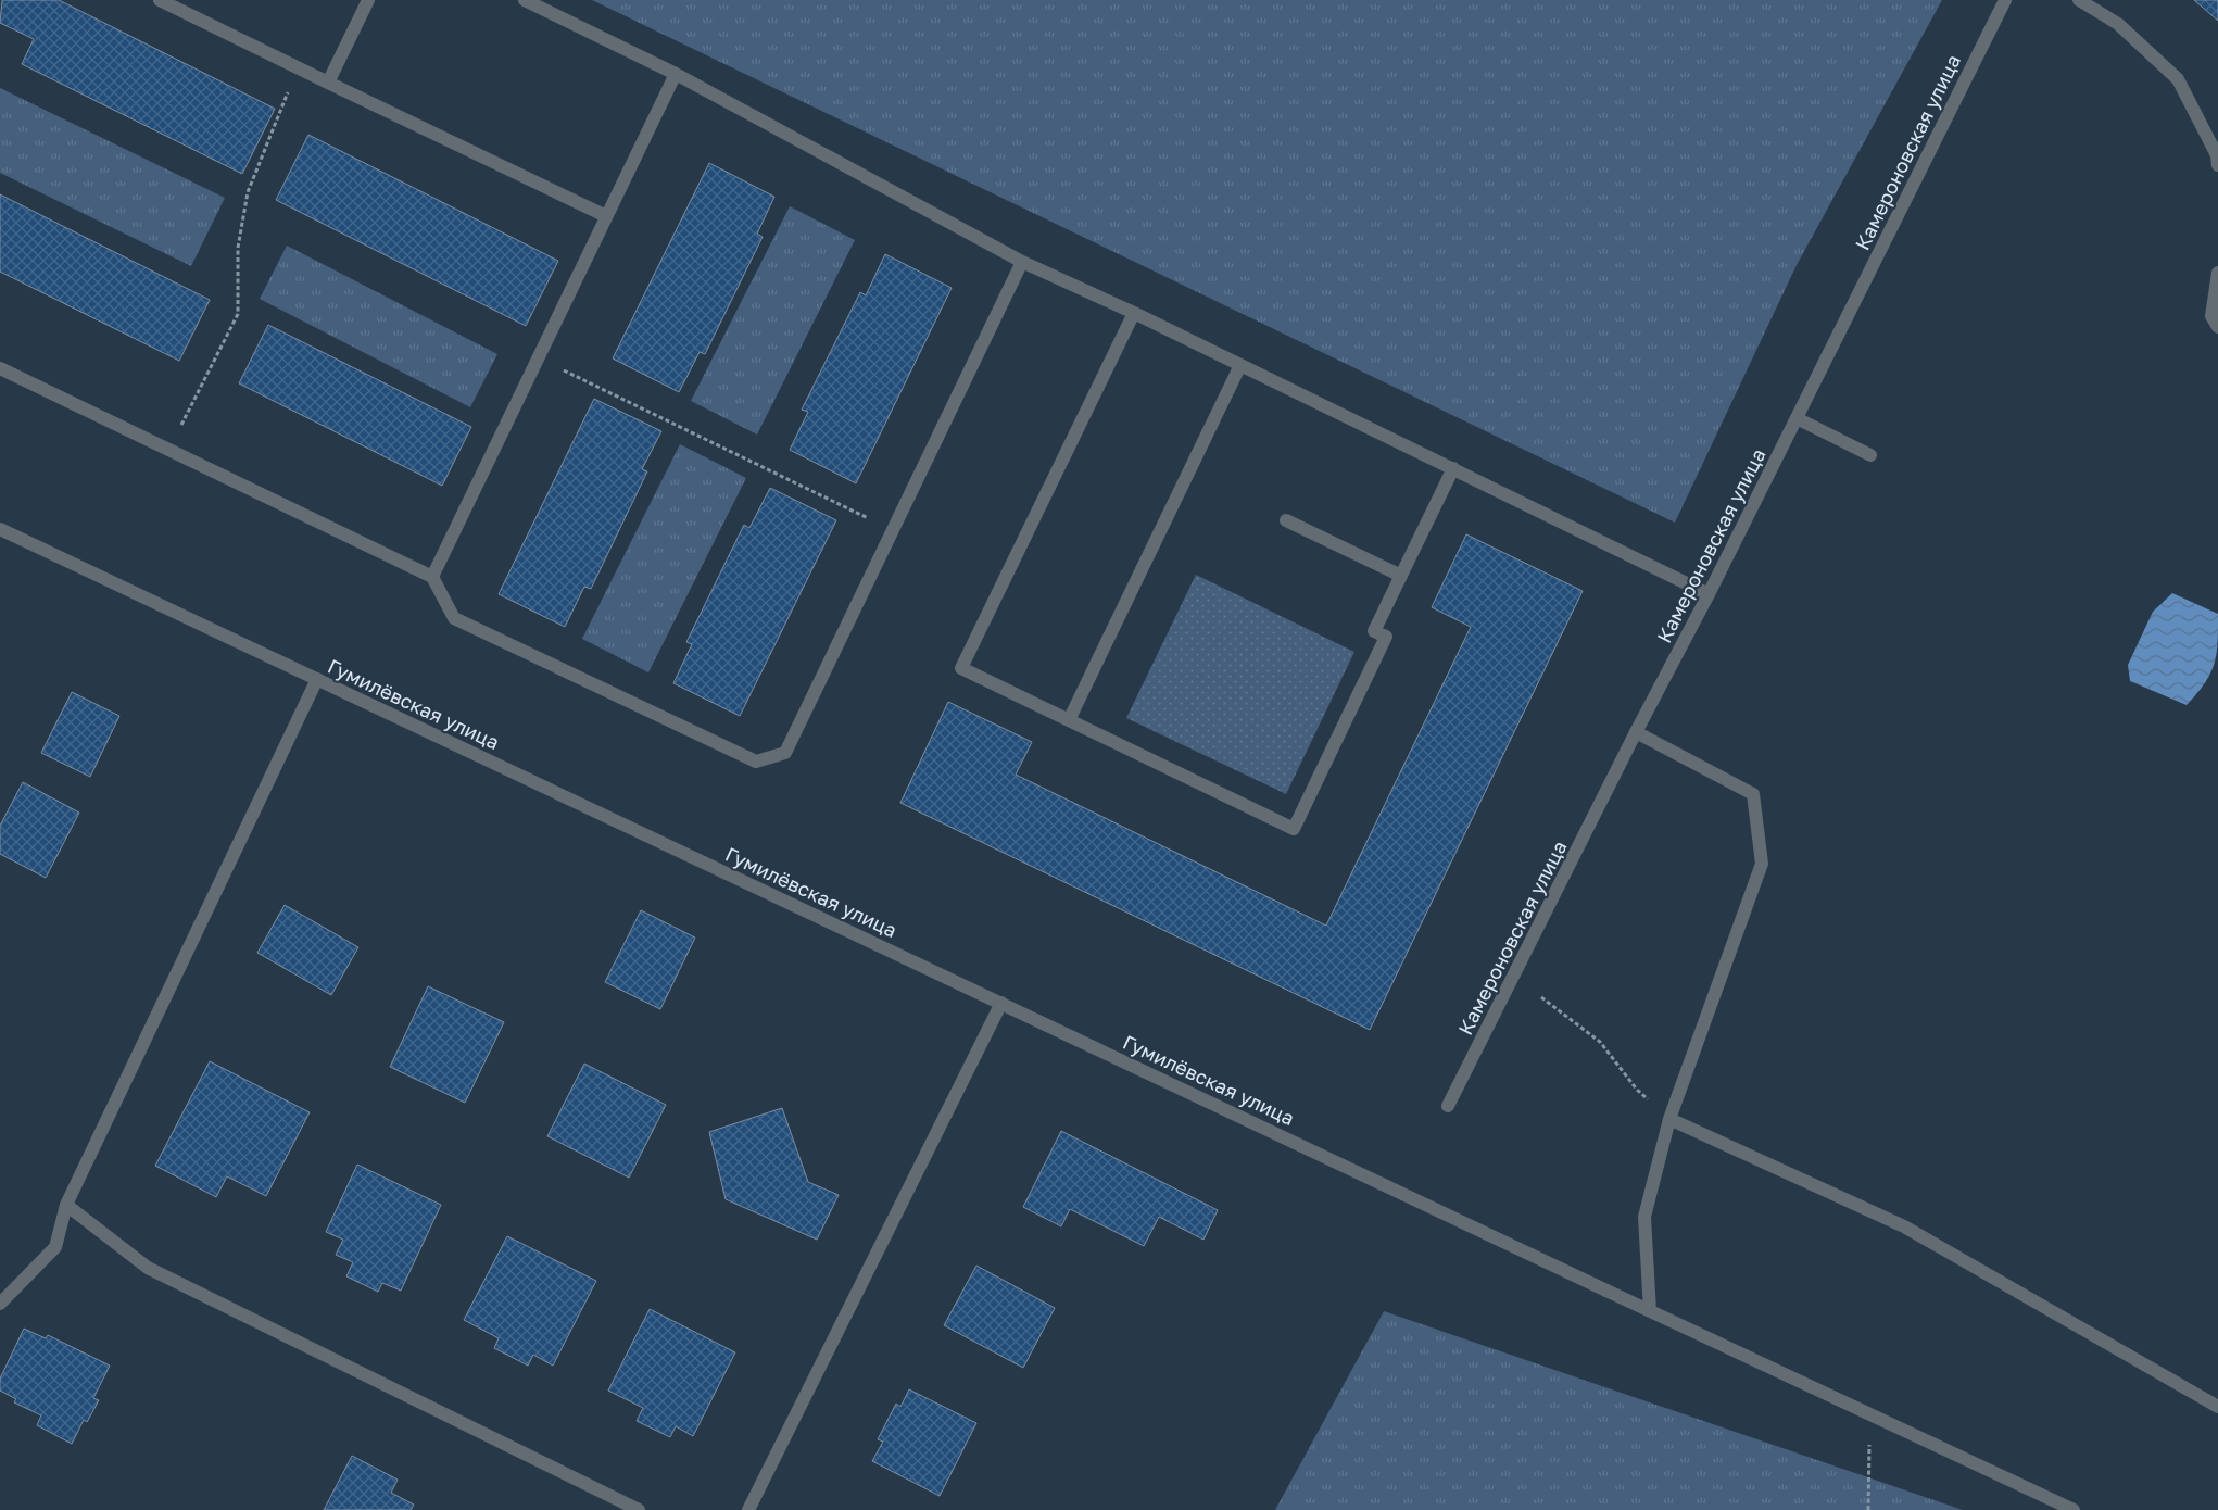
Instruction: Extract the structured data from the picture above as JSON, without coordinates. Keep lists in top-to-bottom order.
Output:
{
  "streets": {
    "street": ["Камероновская улица", "Гумилёвская улица"]
  }
}
